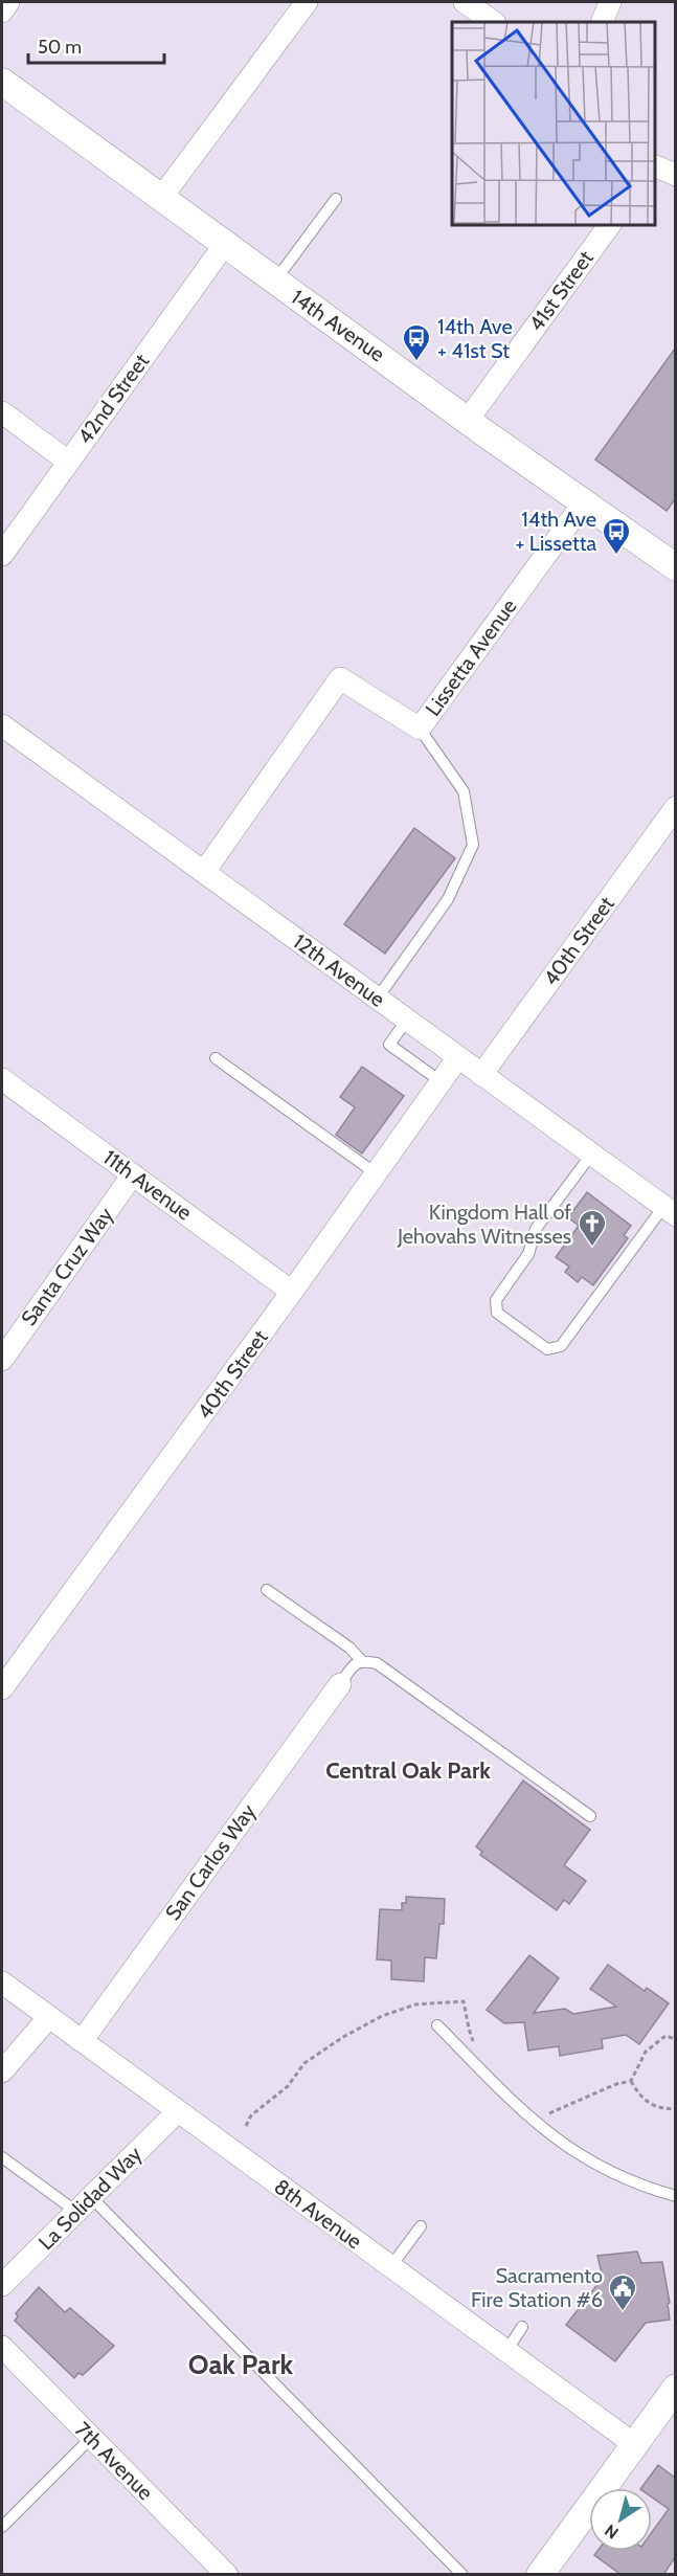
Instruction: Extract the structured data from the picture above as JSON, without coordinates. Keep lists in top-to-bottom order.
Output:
{
  "streets": {
    "street": [
      "41st Street",
      "14th Avenue",
      "42nd Street",
      "Lissetta Avenue",
      "40th Street",
      "12th Avenue",
      "11th Avenue",
      "Santa Cruz Way",
      "San Carlos Way",
      "La Solidad Way",
      "8th Avenue",
      "7th Avenue"
    ]
  },
  "crossings": [
    ["41st Street", "14th Avenue"],
    ["14th Avenue", "42nd Street"],
    ["14th Avenue", "Lissetta Avenue"],
    ["Lissetta Avenue", "12th Avenue"],
    ["40th Street", "12th Avenue"],
    ["40th Street", "11th Avenue"],
    ["11th Avenue", "Santa Cruz Way"],
    ["San Carlos Way", "8th Avenue"],
    ["La Solidad Way", "8th Avenue"]
  ],
  "districts": ["Central Oak Park", "Oak Park"],
  "places": {
    "bus stop": ["14th Ave + 41st St", "14th Ave + Lissetta"],
    "church": ["Kingdom Hall of Jehovahs Witnesses"],
    "public building": ["Sacramento Fire Station #6"]
  },
  "scale_bar": "50 m",
  "north": "bottom left"
}
